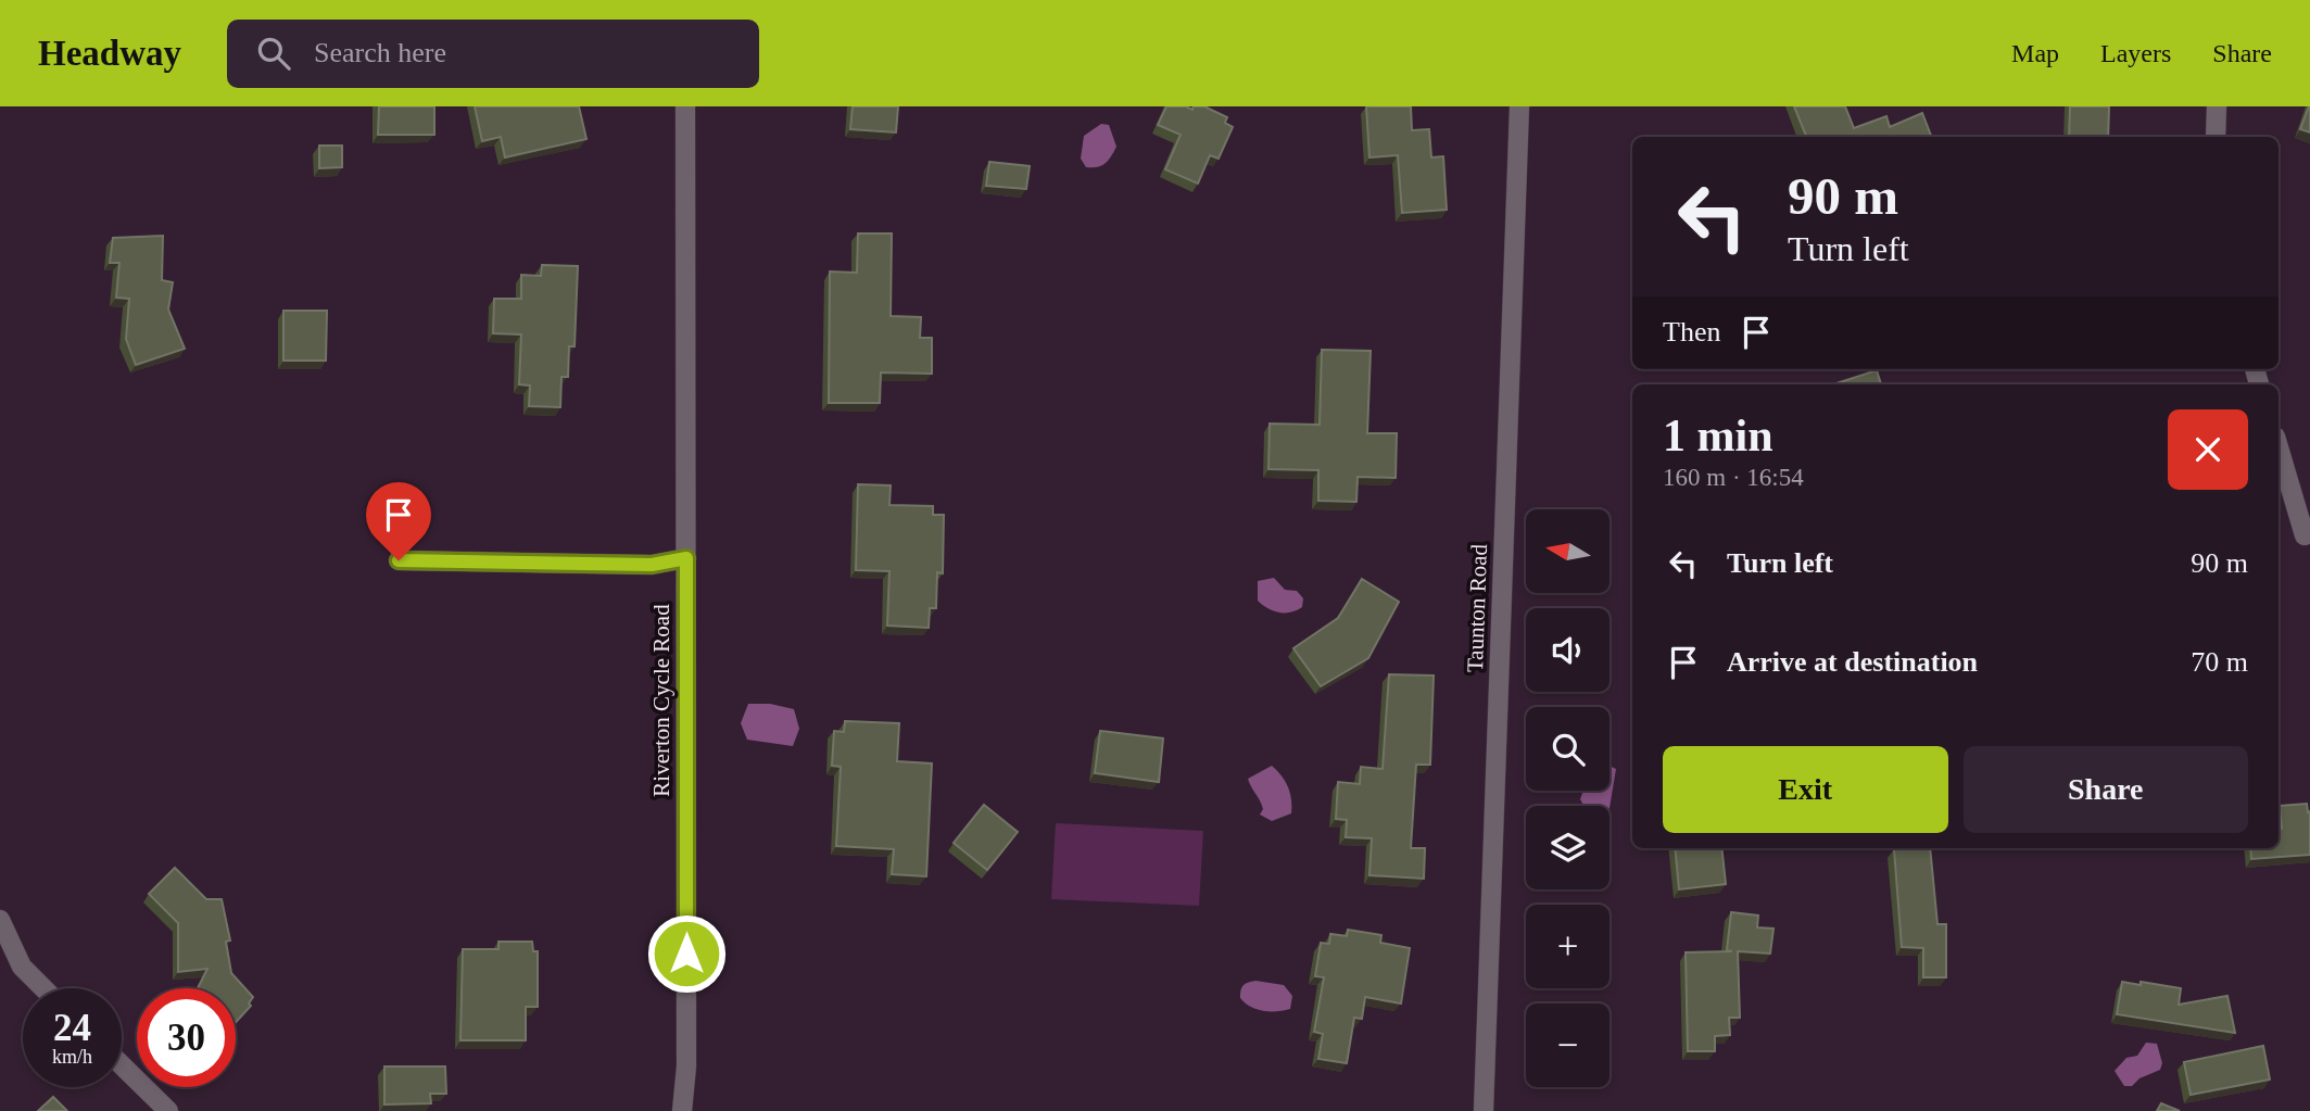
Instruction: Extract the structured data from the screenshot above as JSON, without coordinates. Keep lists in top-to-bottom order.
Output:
{
  "streets": {
    "street": ["Taunton Road", "Riverton Cycle Road"]
  },
  "north": "left",
  "page": {
    "header": "Headway",
    "search": "Search here",
    "nav": ["Map", "Layers", "Share"],
    "turn": ["90 m", "Turn left"],
    "then": "Then",
    "heading": ["1 min", "160 m · 16:54"],
    "map_buttons": ["+", "−"],
    "list": [
      {
        "name": "Turn left",
        "value": "90 m"
      },
      {
        "name": "Arrive at destination",
        "value": "70 m"
      }
    ],
    "buttons": ["Exit", "Share"],
    "speed": "24 km/h",
    "limit": "30"
  }
}
